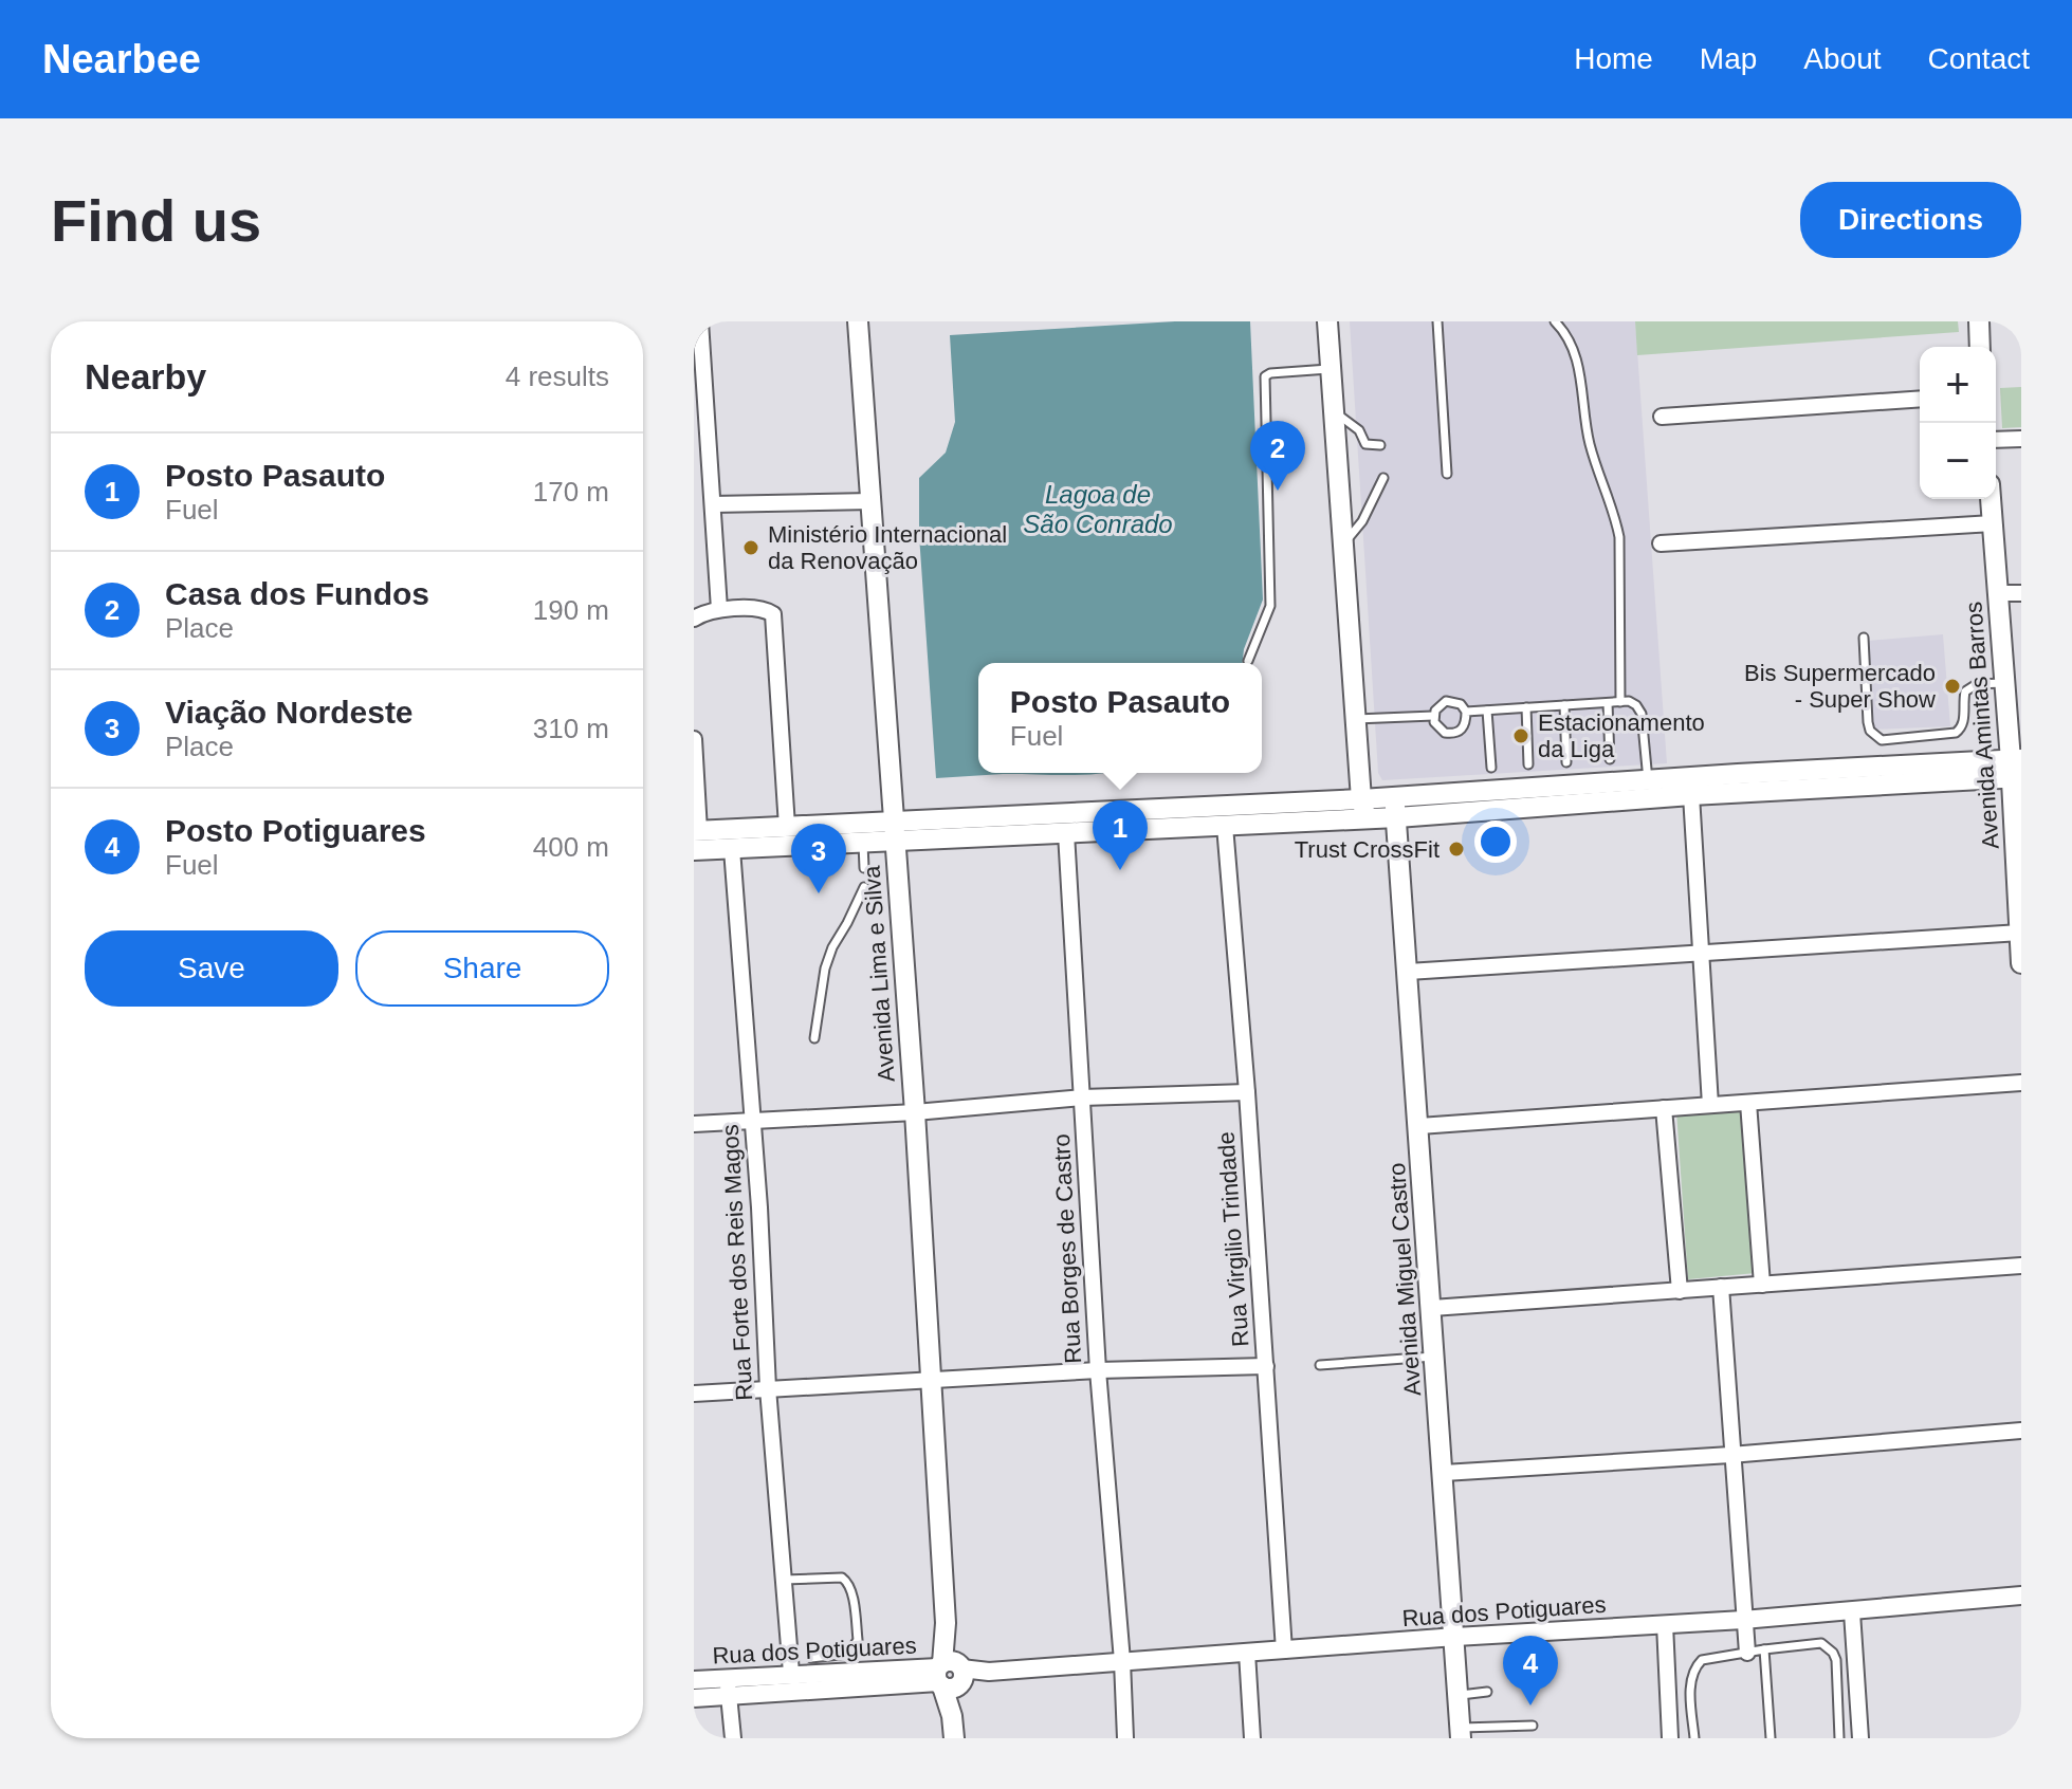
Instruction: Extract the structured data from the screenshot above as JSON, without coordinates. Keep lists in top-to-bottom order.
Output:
{
  "streets": {
    "main road": ["Avenida Amintas Barros", "Avenida Lima e Silva", "Avenida Miguel Castro"],
    "street": [
      "Rua Virgilio Trindade",
      "Rua Borges de Castro",
      "Rua Forte dos Reis Magos",
      "Rua dos Potiguares"
    ]
  },
  "crossings": [
    ["Avenida Lima e Silva", "Rua dos Potiguares"],
    ["Rua Virgilio Trindade", "Rua dos Potiguares"],
    ["Rua Borges de Castro", "Rua dos Potiguares"],
    ["Rua Forte dos Reis Magos", "Rua dos Potiguares"],
    ["Avenida Miguel Castro", "Rua dos Potiguares"]
  ],
  "water": ["Lagoa de São Conrado"],
  "places": [
    "Ministério Internacional da Renovação",
    "Bis Supermercado - Super Show",
    "Estacionamento da Liga",
    "Trust CrossFit"
  ],
  "page": {
    "header": "Nearbee",
    "nav": [
      "Home",
      "Map",
      "About",
      "Contact"
    ],
    "buttons": [
      "Directions",
      ["Save", "Share"]
    ],
    "title": "Find us",
    "heading": ["Nearby", "4 results"],
    "map_buttons": ["+", "−"],
    "pins": [
      "2",
      "1",
      "3",
      "4"
    ],
    "list": [
      {
        "mark": "1",
        "name": "Posto Pasauto",
        "note": "Fuel",
        "value": "170 m"
      },
      {
        "mark": "2",
        "name": "Casa dos Fundos",
        "note": "Place",
        "value": "190 m"
      },
      {
        "mark": "3",
        "name": "Viação Nordeste",
        "note": "Place",
        "value": "310 m"
      },
      {
        "mark": "4",
        "name": "Posto Potiguares",
        "note": "Fuel",
        "value": "400 m"
      }
    ],
    "popup": ["Posto Pasauto", "Fuel"]
  }
}
